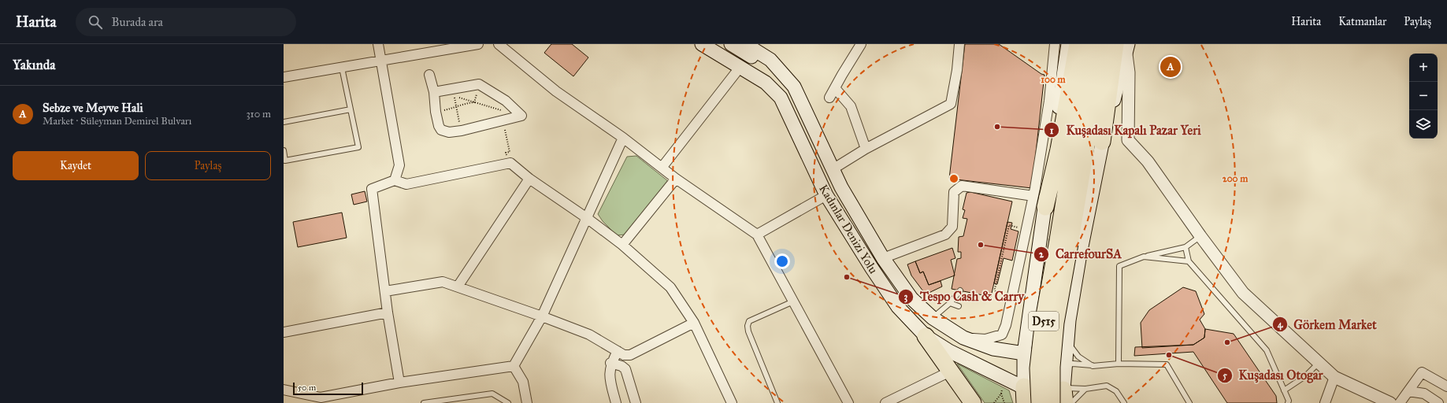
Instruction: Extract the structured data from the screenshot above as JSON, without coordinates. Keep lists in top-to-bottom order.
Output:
{
  "streets": {
    "highway": ["D515"],
    "main road": ["Kadınlar Denizi Yolu"]
  },
  "places": [
    "Kuşadası Kapalı Pazar Yeri",
    "CarrefourSA",
    "Tespo Cash & Carry",
    "Görkem Market",
    "Kuşadası Otogar"
  ],
  "scale_bar": "50 m",
  "page": {
    "header": "Harita",
    "search": "Burada ara",
    "nav": ["Harita", "Katmanlar", "Paylaş"],
    "heading": "Yakında",
    "map_buttons": ["+", "−"],
    "pins": "A",
    "list": [
      {
        "mark": "A",
        "name": "Sebze ve Meyve Hali",
        "note": "Market · Süleyman Demirel Bulvarı",
        "value": "310 m"
      }
    ],
    "buttons": ["Kaydet", "Paylaş"],
    "scale": "50 m"
  },
  "rings": ["100 m", "200 m"]
}
